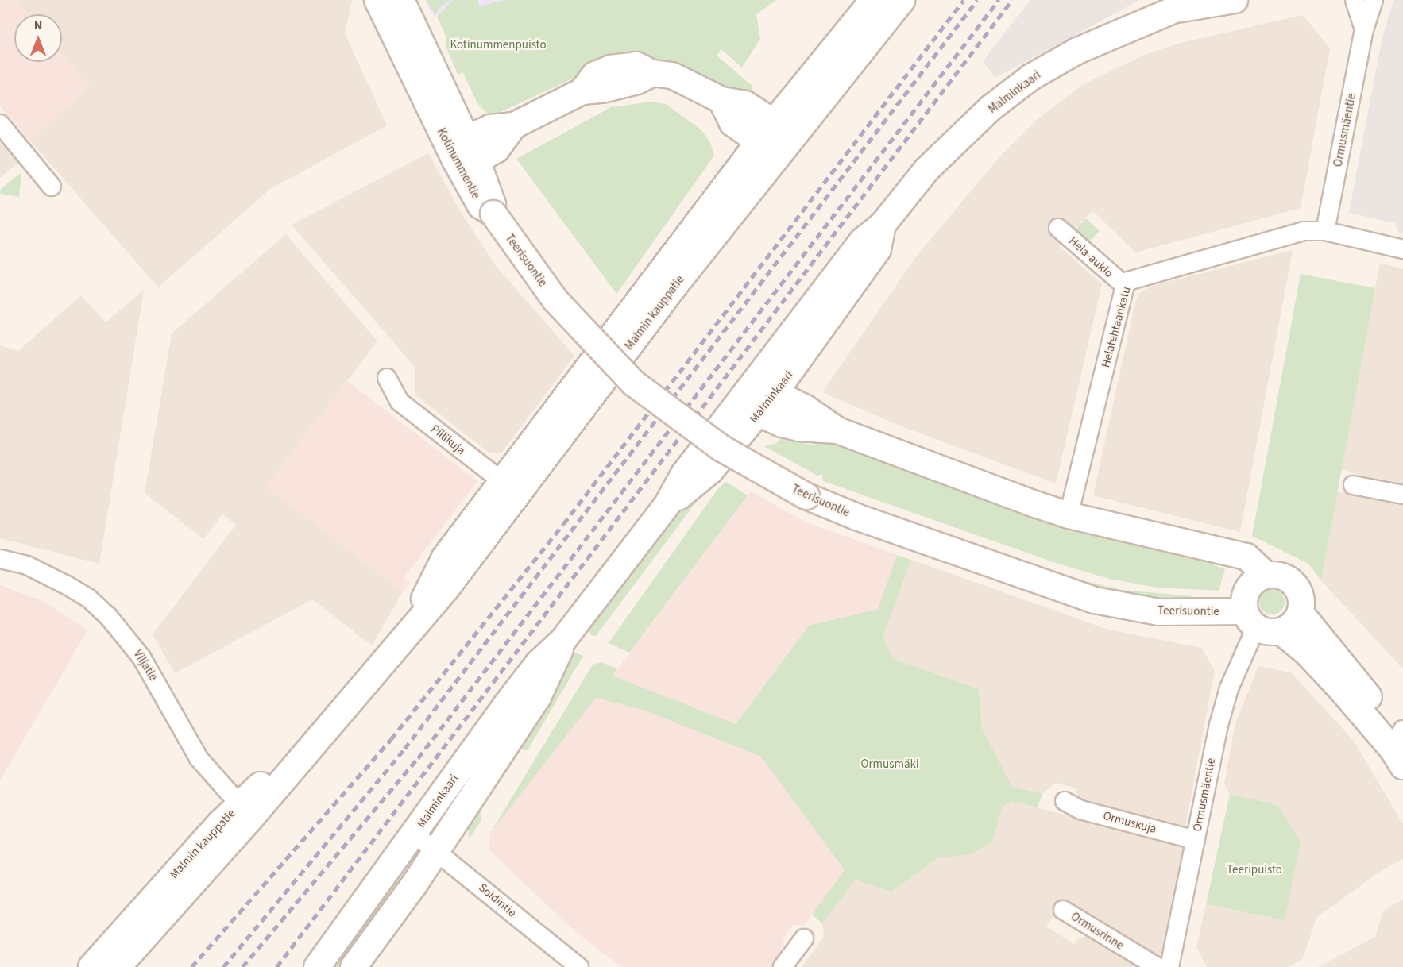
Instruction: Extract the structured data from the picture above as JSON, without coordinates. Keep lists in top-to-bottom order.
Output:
{
  "streets": {
    "main road": [
      "Malminkaari",
      "Kotinummentie",
      "Teerisuontie",
      "Malmin kauppatie"
    ],
    "street": [
      "Ormusmäentie",
      "Hela-aukio",
      "Helatehtaankatu",
      "Piilikuja",
      "Viljatie",
      "Ormuskuja",
      "Soidintie",
      "Ormusrinne"
    ]
  },
  "crossings": [
    ["Malminkaari", "Soidintie"],
    ["Ormusmäentie", "Teerisuontie"],
    ["Ormusmäentie", "Helatehtaankatu"],
    ["Ormusmäentie", "Ormuskuja"],
    ["Kotinummentie", "Teerisuontie"],
    ["Hela-aukio", "Helatehtaankatu"],
    ["Malmin kauppatie", "Piilikuja"],
    ["Malmin kauppatie", "Viljatie"]
  ],
  "parks": ["Kotinummenpuisto", "Ormusmäki", "Teeripuisto"],
  "north": "top"
}
